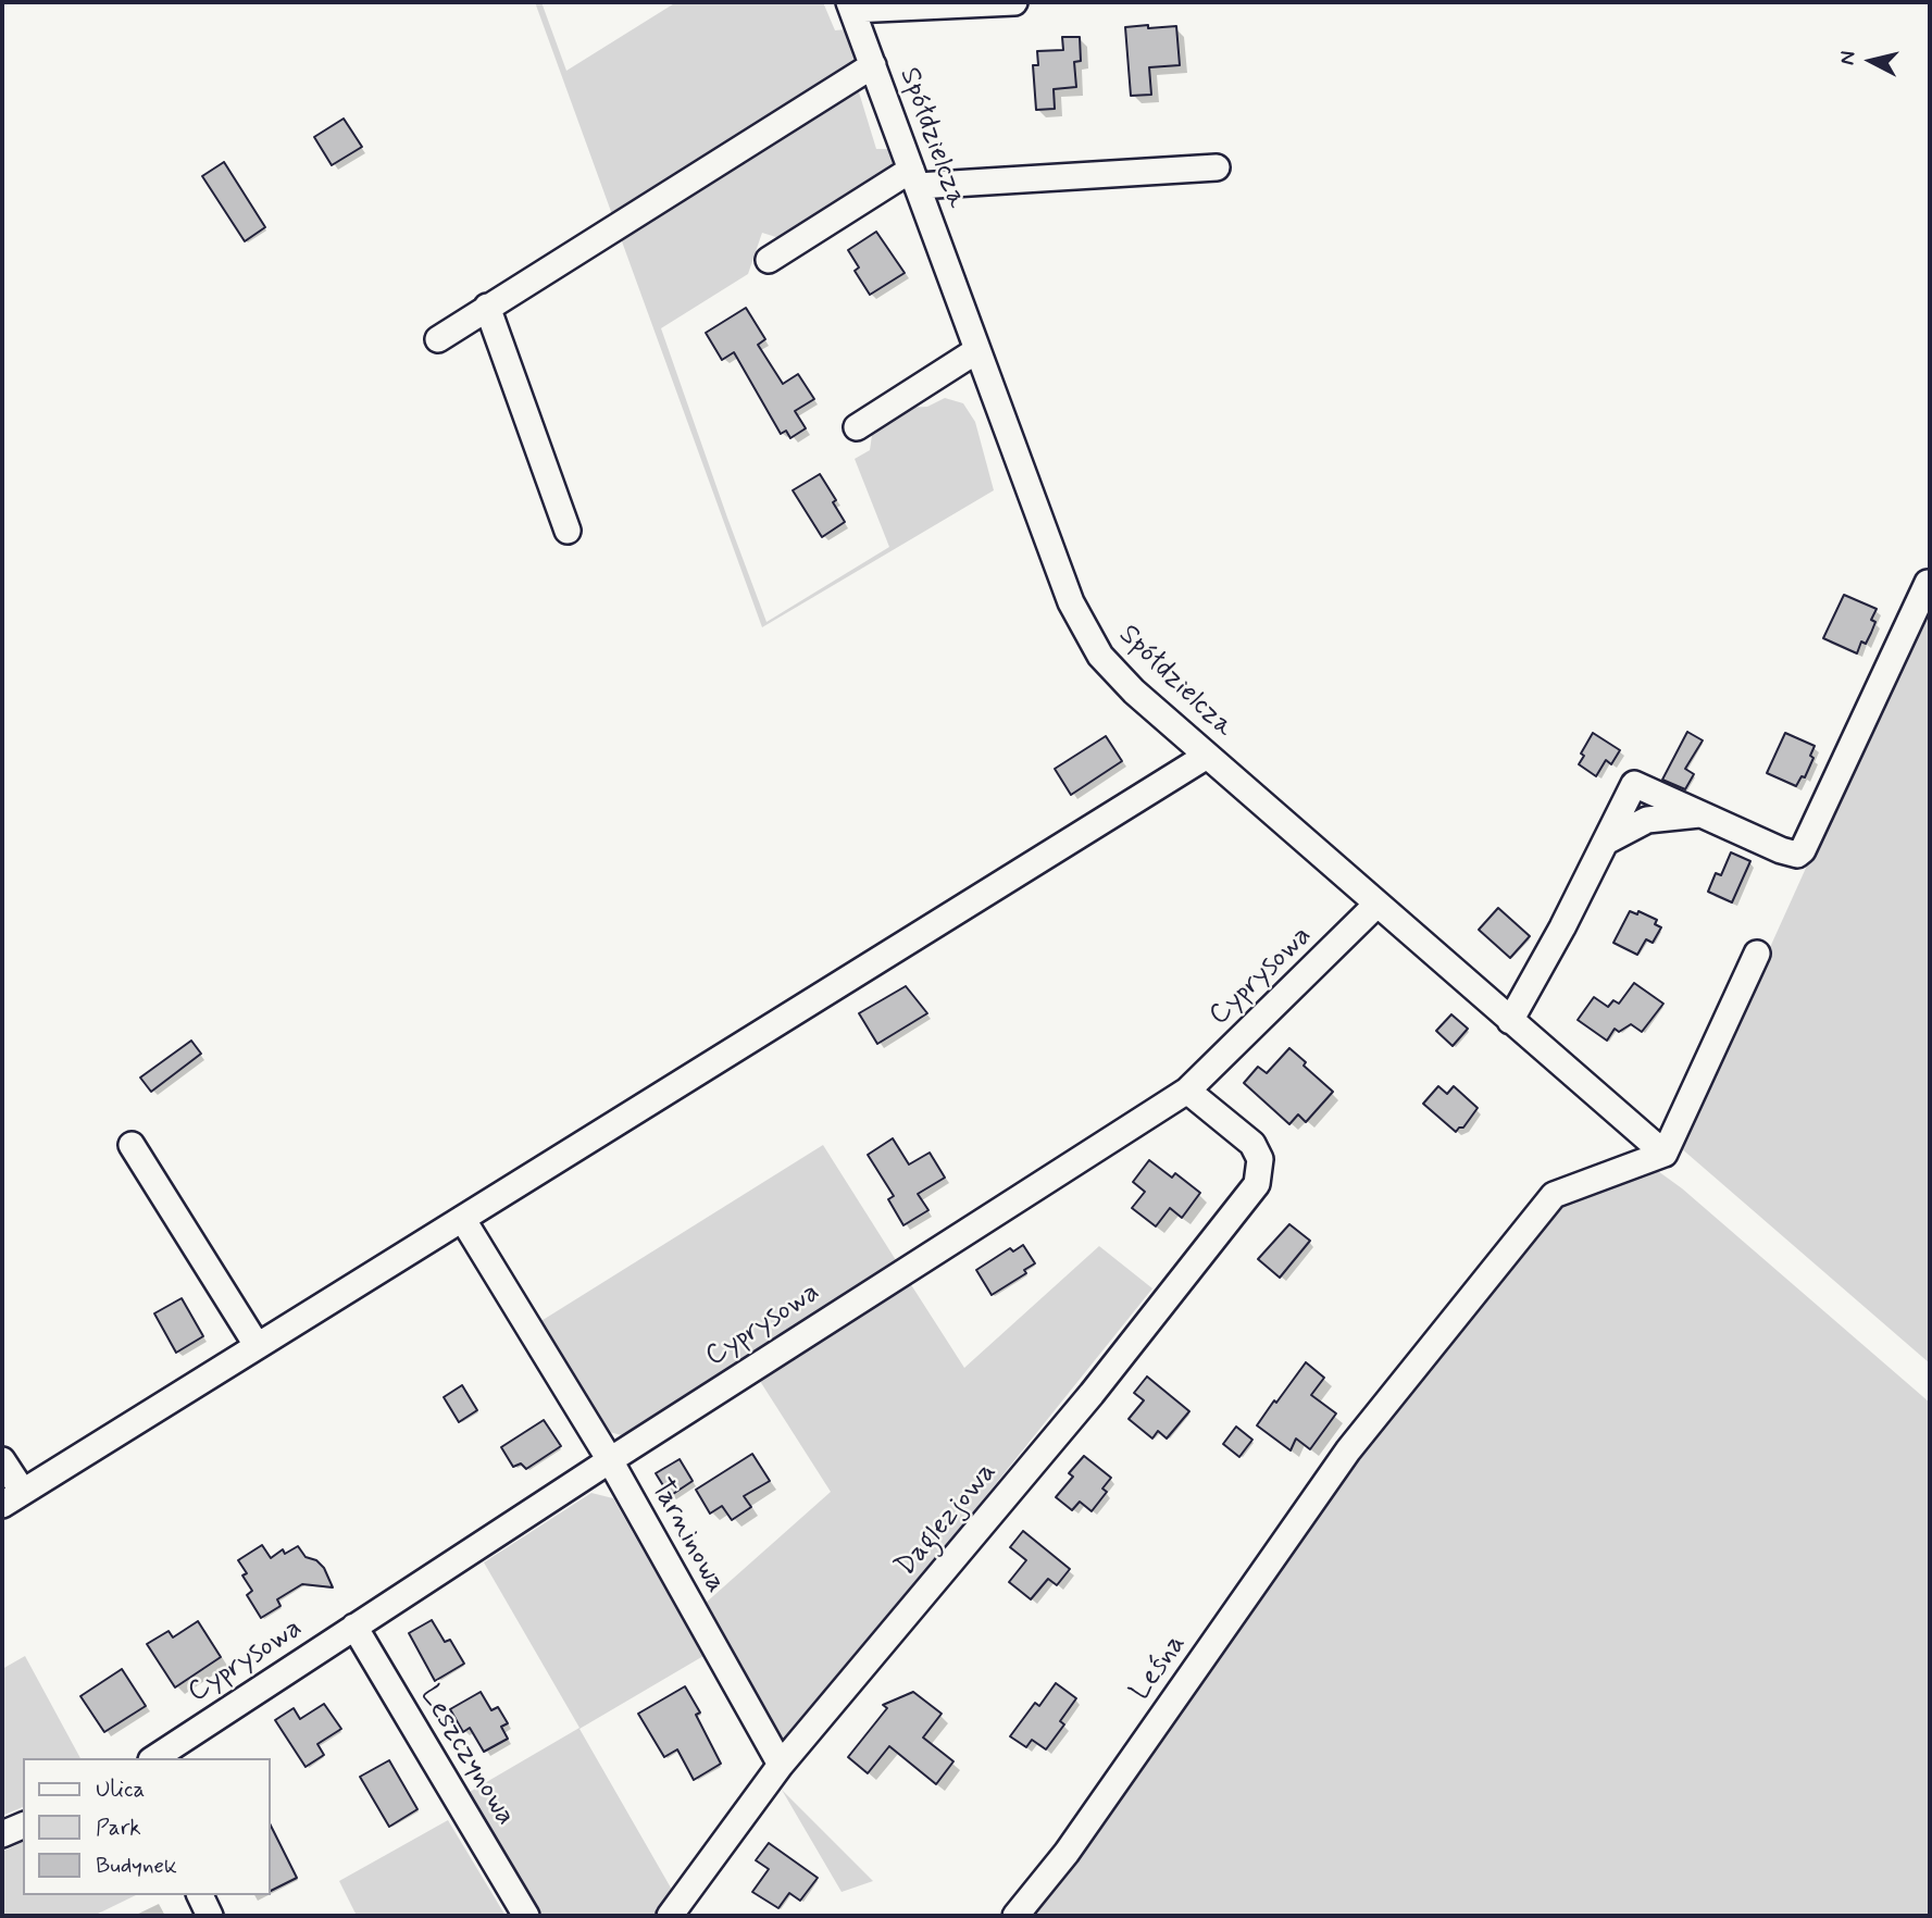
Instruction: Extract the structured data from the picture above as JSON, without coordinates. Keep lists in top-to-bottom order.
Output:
{
  "streets": {
    "street": [
      "Spółdzielcza",
      "Cyprysowa",
      "Daglezjowa",
      "Tarninowa",
      "Leśna",
      "Leszczynowa"
    ]
  },
  "crossings": [
    ["Spółdzielcza", "Cyprysowa"],
    ["Spółdzielcza", "Leśna"],
    ["Cyprysowa", "Daglezjowa"],
    ["Cyprysowa", "Tarninowa"],
    ["Cyprysowa", "Leszczynowa"],
    ["Daglezjowa", "Tarninowa"]
  ],
  "legend": ["Ulica", "Park", "Budynek"],
  "north": "left"
}
